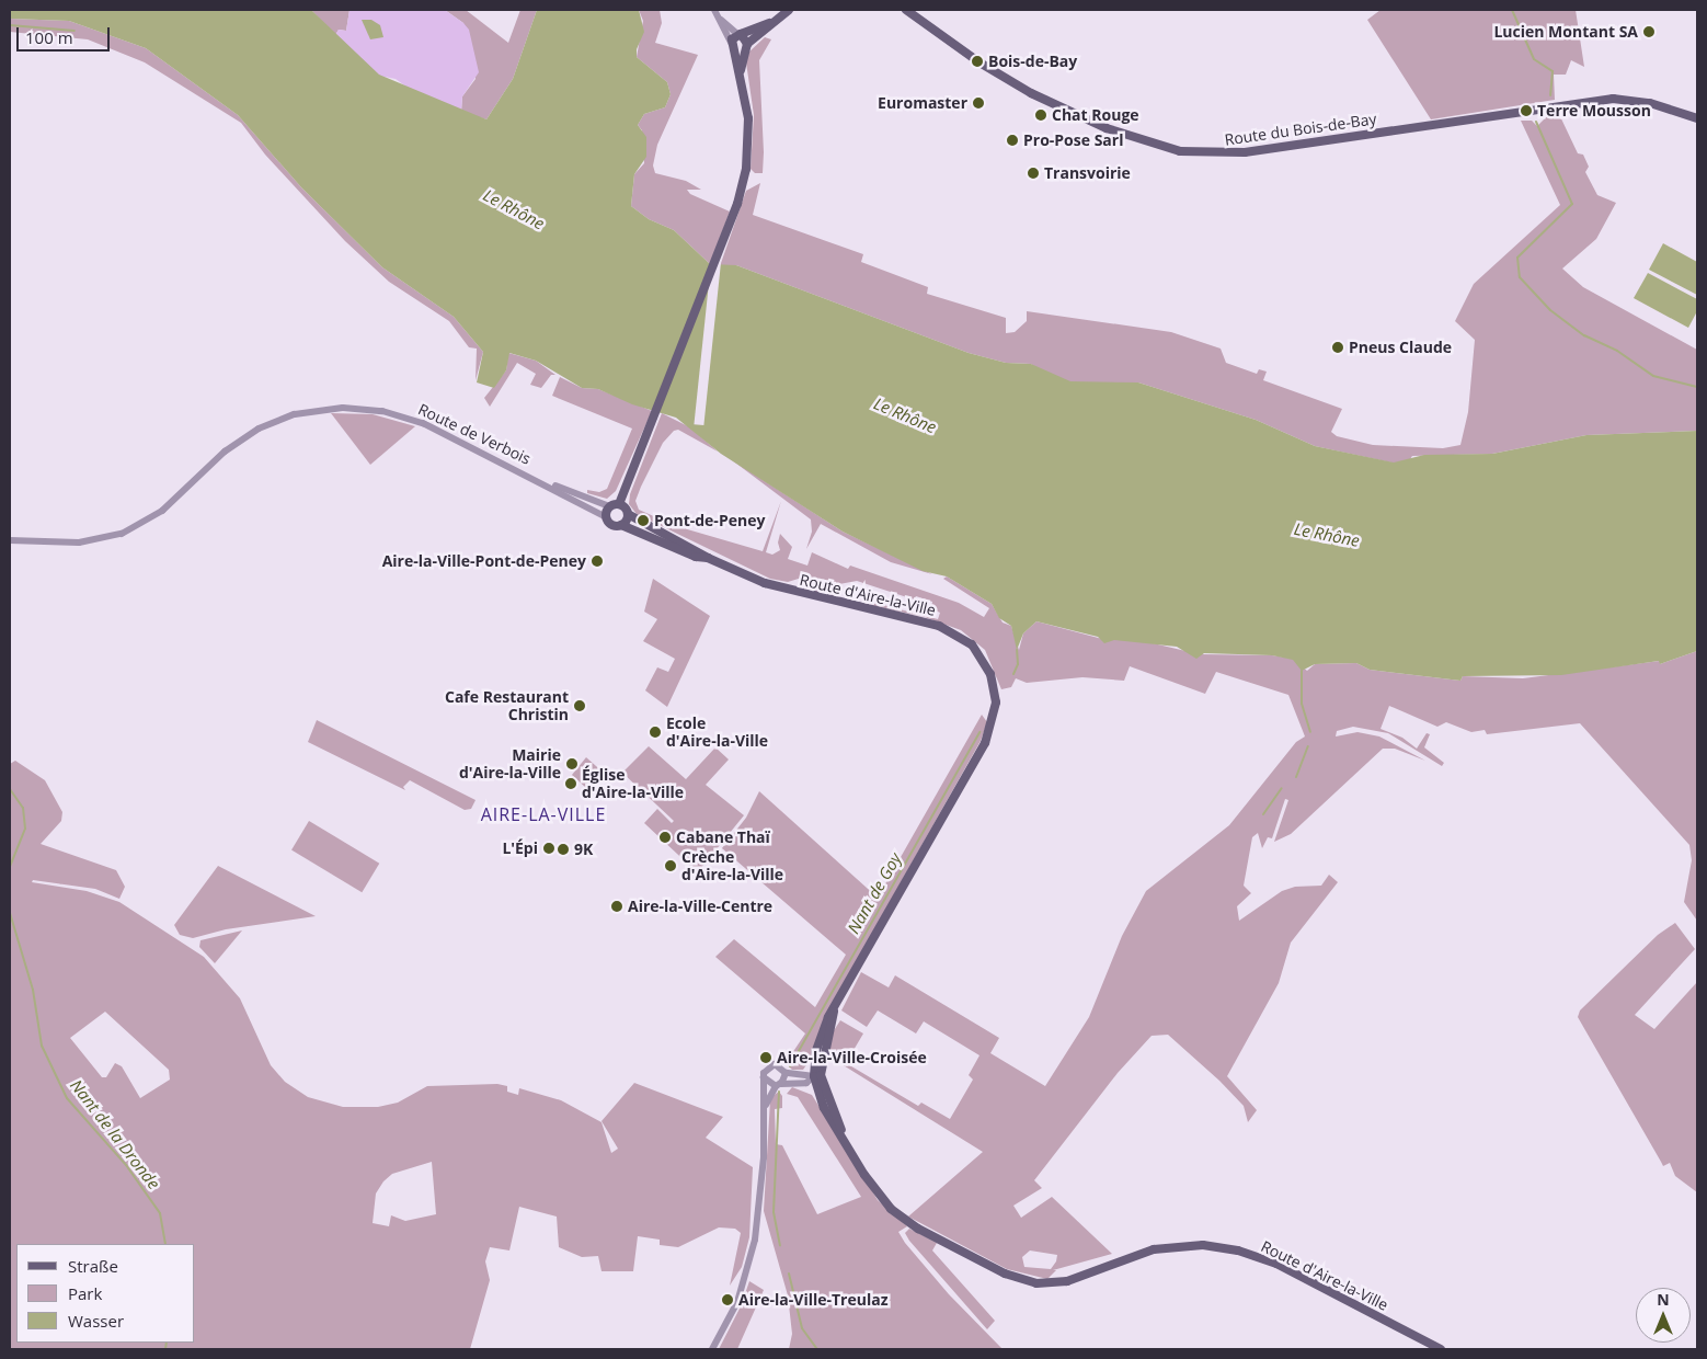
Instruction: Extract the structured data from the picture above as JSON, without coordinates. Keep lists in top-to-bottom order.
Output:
{
  "streets": {
    "main road": ["Route du Bois-de-Bay", "Route d'Aire-la-Ville"],
    "street": ["Route de Verbois"]
  },
  "crossings": [
    ["Route de Verbois", "Route d'Aire-la-Ville"]
  ],
  "districts": ["AIRE-LA-VILLE"],
  "water": ["Le Rhône", "Nant de Goy", "Nant de la Dronde"],
  "places": [
    "Lucien Montant SA",
    "Bois-de-Bay",
    "Euromaster",
    "Terre Mousson",
    "Chat Rouge",
    "Pro-Pose Sarl",
    "Transvoirie",
    "Pneus Claude",
    "Pont-de-Peney",
    "Aire-la-Ville-Pont-de-Peney",
    "Cafe Restaurant Christin",
    "Ecole d'Aire-la-Ville",
    "Mairie d'Aire-la-Ville",
    "Église d'Aire-la-Ville",
    "Cabane Thaï",
    "L'Épi",
    "9K",
    "Crèche d'Aire-la-Ville",
    "Aire-la-Ville-Centre",
    "Aire-la-Ville-Croisée",
    "Aire-la-Ville-Treulaz"
  ],
  "legend": ["Straße", "Park", "Wasser"],
  "scale_bar": "100 m",
  "north": "top"
}
